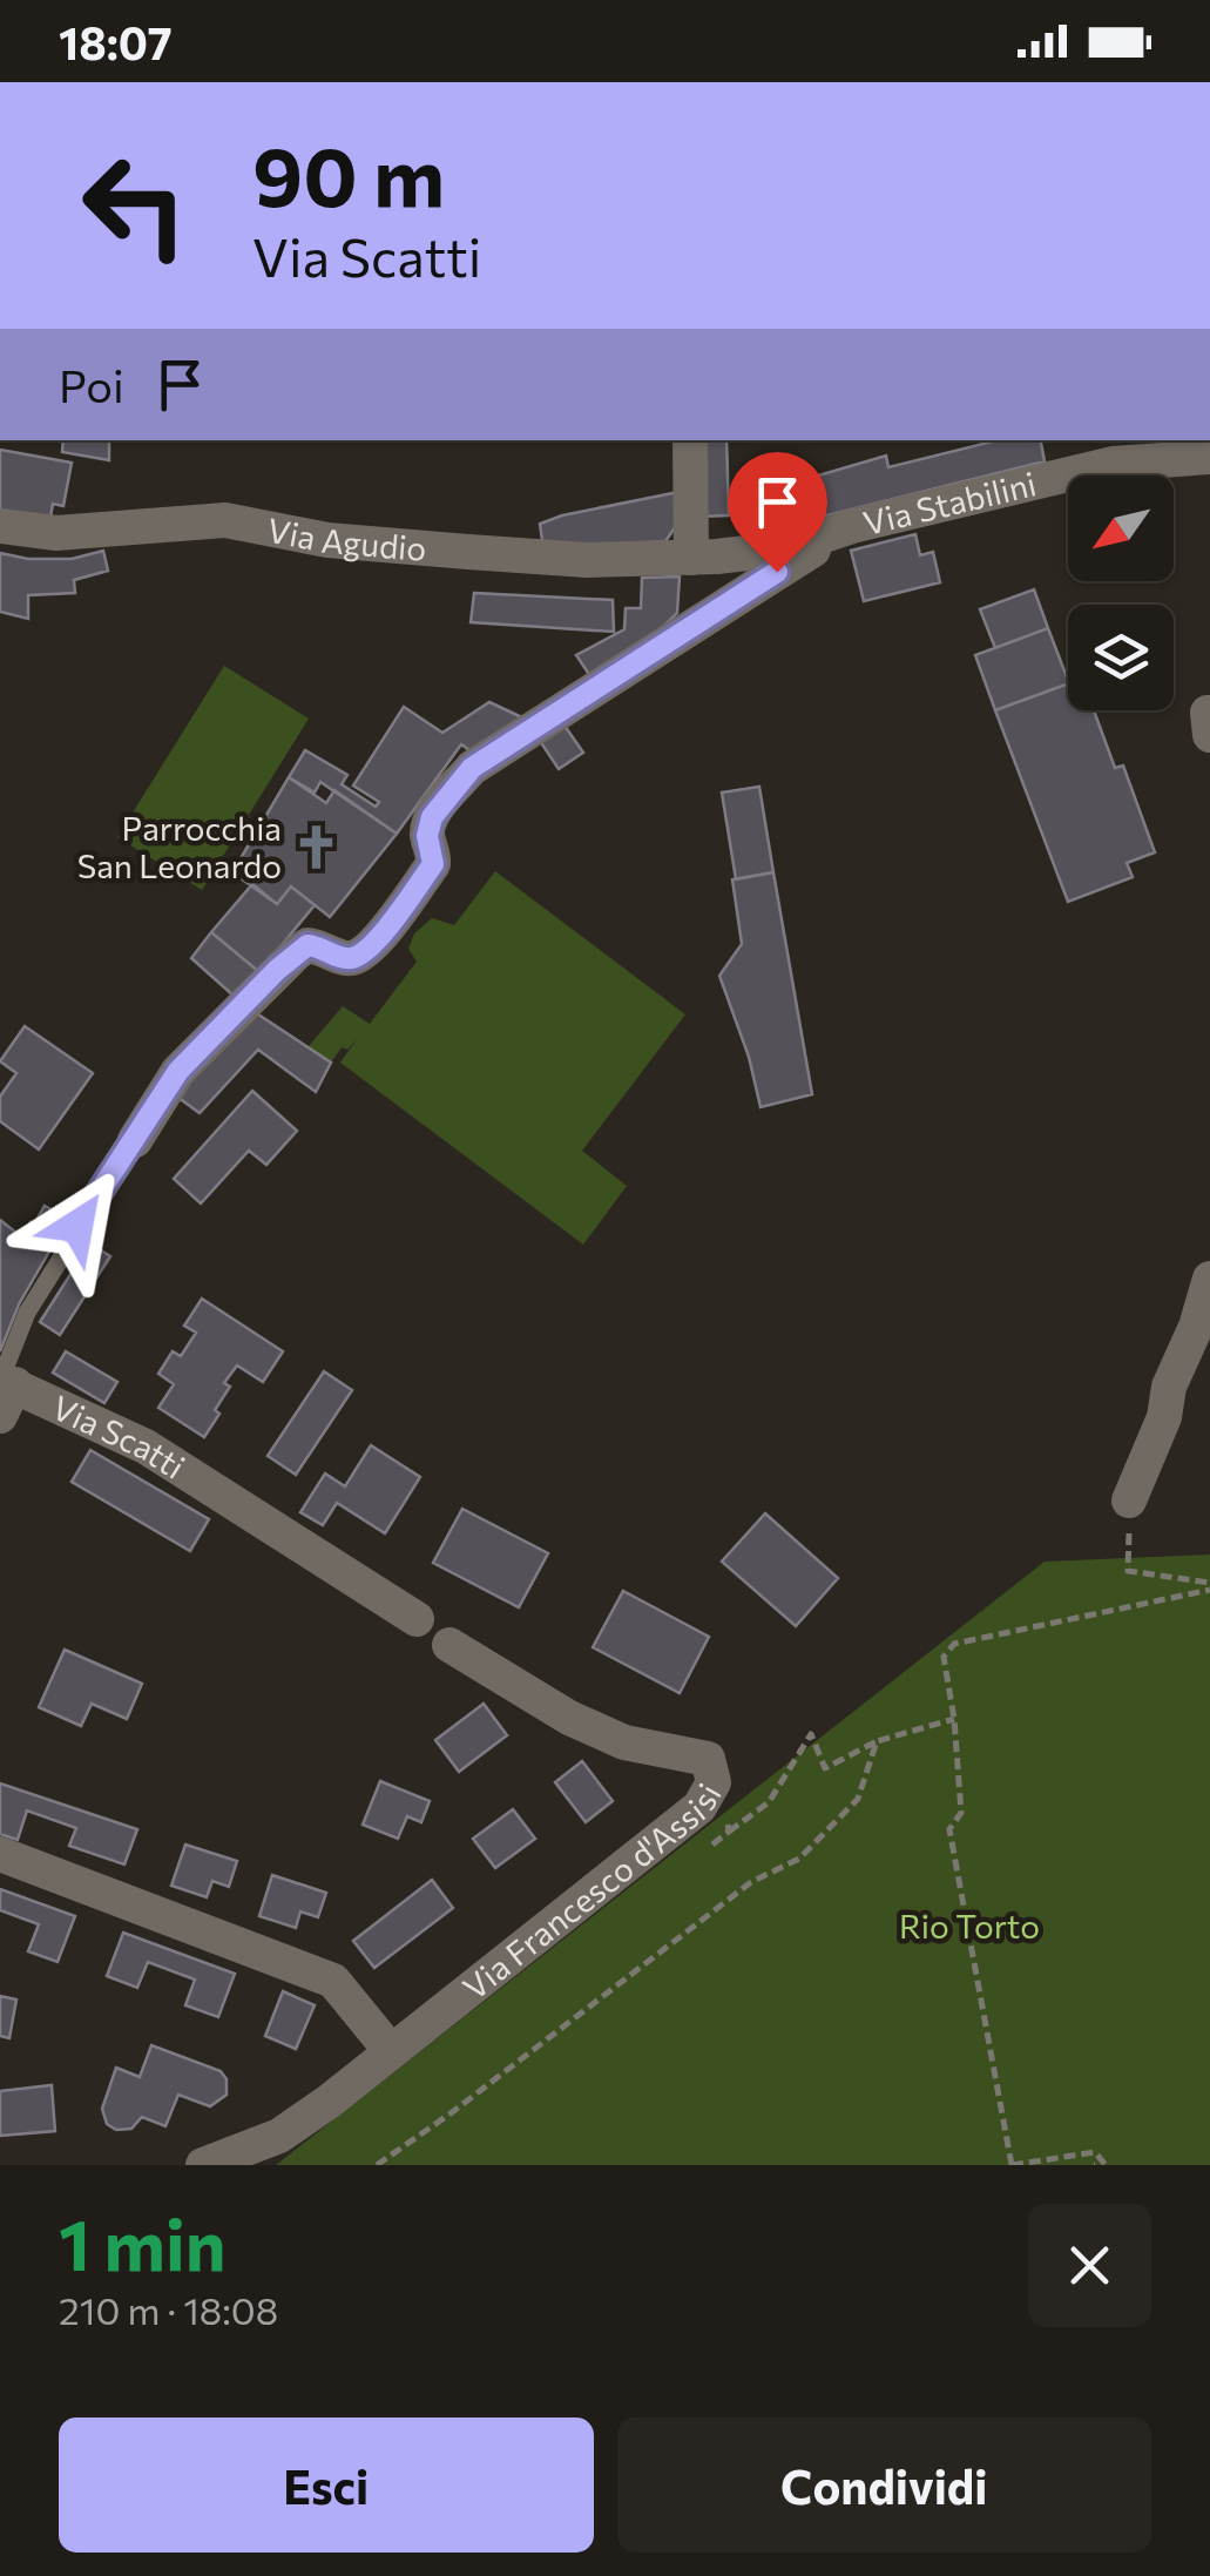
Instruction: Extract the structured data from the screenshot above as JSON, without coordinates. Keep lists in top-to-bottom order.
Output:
{
  "streets": {
    "street": [
      "Via Stabilini",
      "Via Agudio",
      "Via Scatti",
      "Via Francesco d'Assisi"
    ]
  },
  "crossings": [
    ["Via Stabilini", "Via Agudio"],
    ["Via Stabilini", "Via Scatti"]
  ],
  "parks": ["Rio Torto"],
  "places": {
    "church": ["Parrocchia San Leonardo"]
  },
  "north": "bottom left",
  "page": {
    "status": "18:07",
    "turn": ["90 m", "Via Scatti"],
    "then": "Poi",
    "heading": ["1 min", "210 m · 18:08"],
    "buttons": ["Esci", "Condividi"]
  }
}
